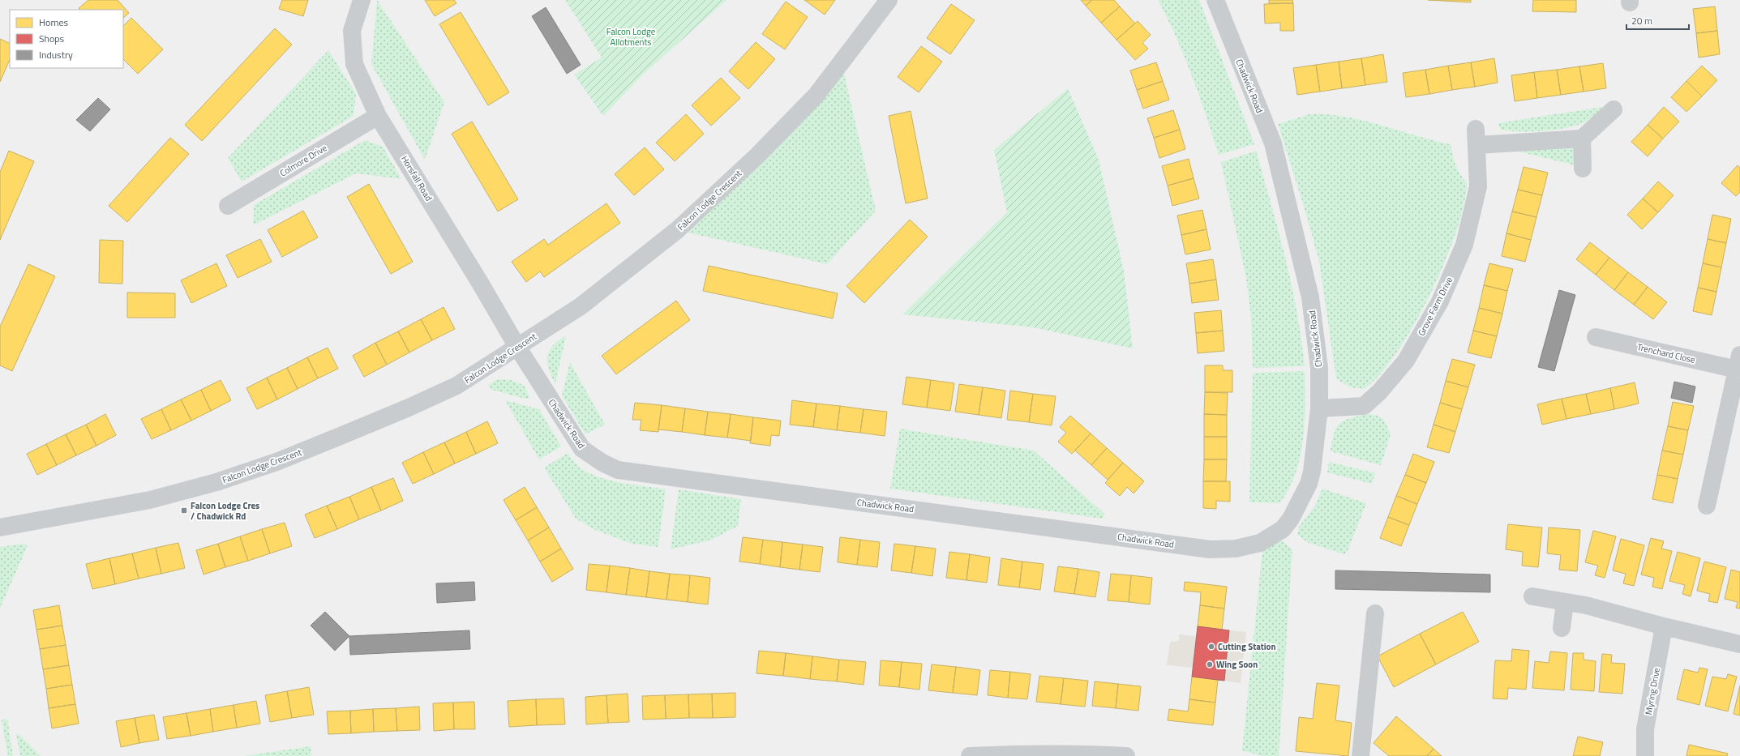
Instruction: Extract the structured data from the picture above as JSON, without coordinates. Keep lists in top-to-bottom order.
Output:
{
  "streets": {
    "street": [
      "Chadwick Road",
      "Colmore Drive",
      "Horsfall Road",
      "Falcon Lodge Crescent",
      "Grove Farm Drive",
      "Trenchard Close",
      "Myring Drive"
    ]
  },
  "crossings": [
    ["Chadwick Road", "Horsfall Road"],
    ["Chadwick Road", "Falcon Lodge Crescent"],
    ["Chadwick Road", "Grove Farm Drive"],
    ["Colmore Drive", "Horsfall Road"],
    ["Horsfall Road", "Falcon Lodge Crescent"]
  ],
  "parks": ["Falcon Lodge Allotments"],
  "places": {
    "transit": ["Falcon Lodge Cres / Chadwick Rd"],
    "other": ["Cutting Station", "Wing Soon"]
  },
  "legend": ["Homes", "Shops", "Industry"],
  "scale_bar": "20 m"
}
